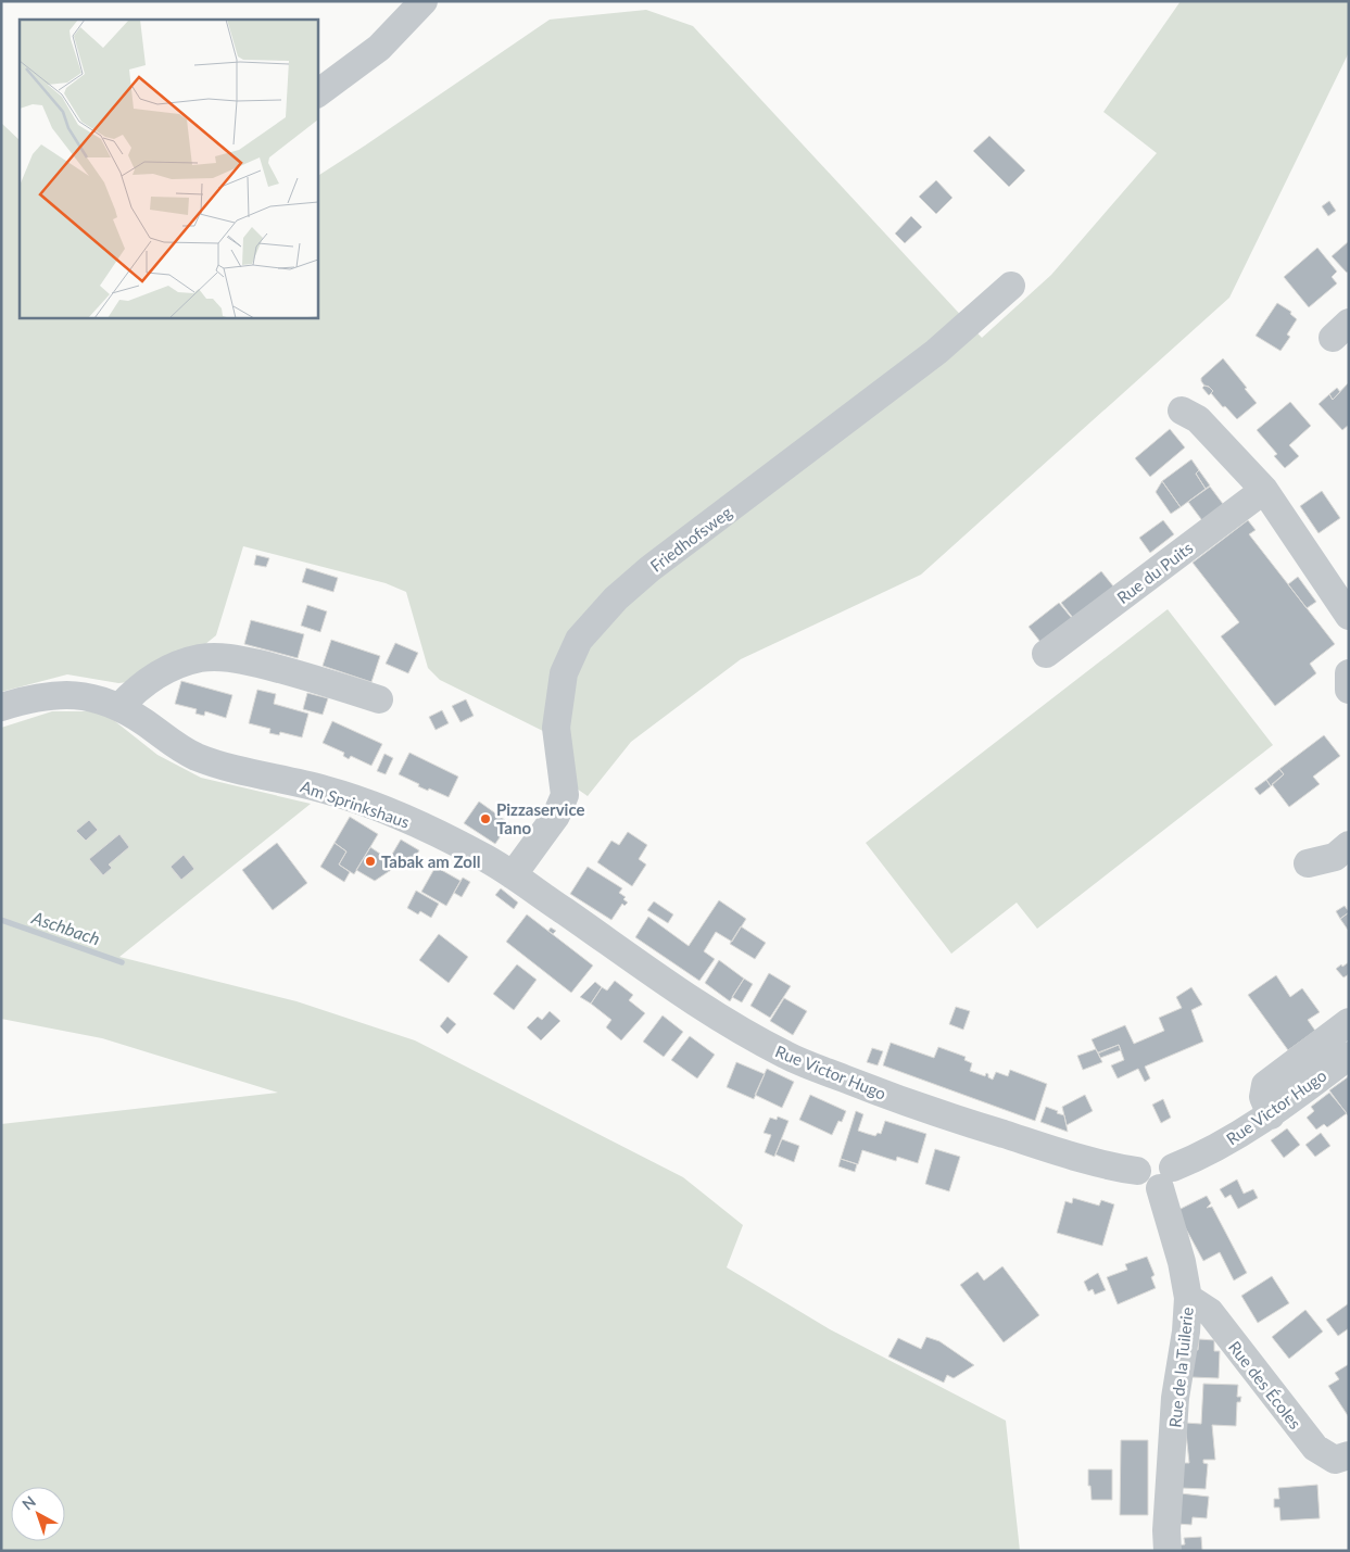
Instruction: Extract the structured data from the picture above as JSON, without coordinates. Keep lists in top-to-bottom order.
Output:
{
  "streets": {
    "street": [
      "Friedhofsweg",
      "Rue du Puits",
      "Am Sprinkshaus",
      "Rue Victor Hugo",
      "Rue de la Tuilerie",
      "Rue des Écoles"
    ]
  },
  "crossings": [
    ["Friedhofsweg", "Am Sprinkshaus"],
    ["Am Sprinkshaus", "Rue Victor Hugo"],
    ["Rue Victor Hugo", "Rue de la Tuilerie"],
    ["Rue de la Tuilerie", "Rue des Écoles"]
  ],
  "water": ["Aschbach"],
  "places": ["Pizzaservice Tano", "Tabak am Zoll"],
  "north": "top left"
}
